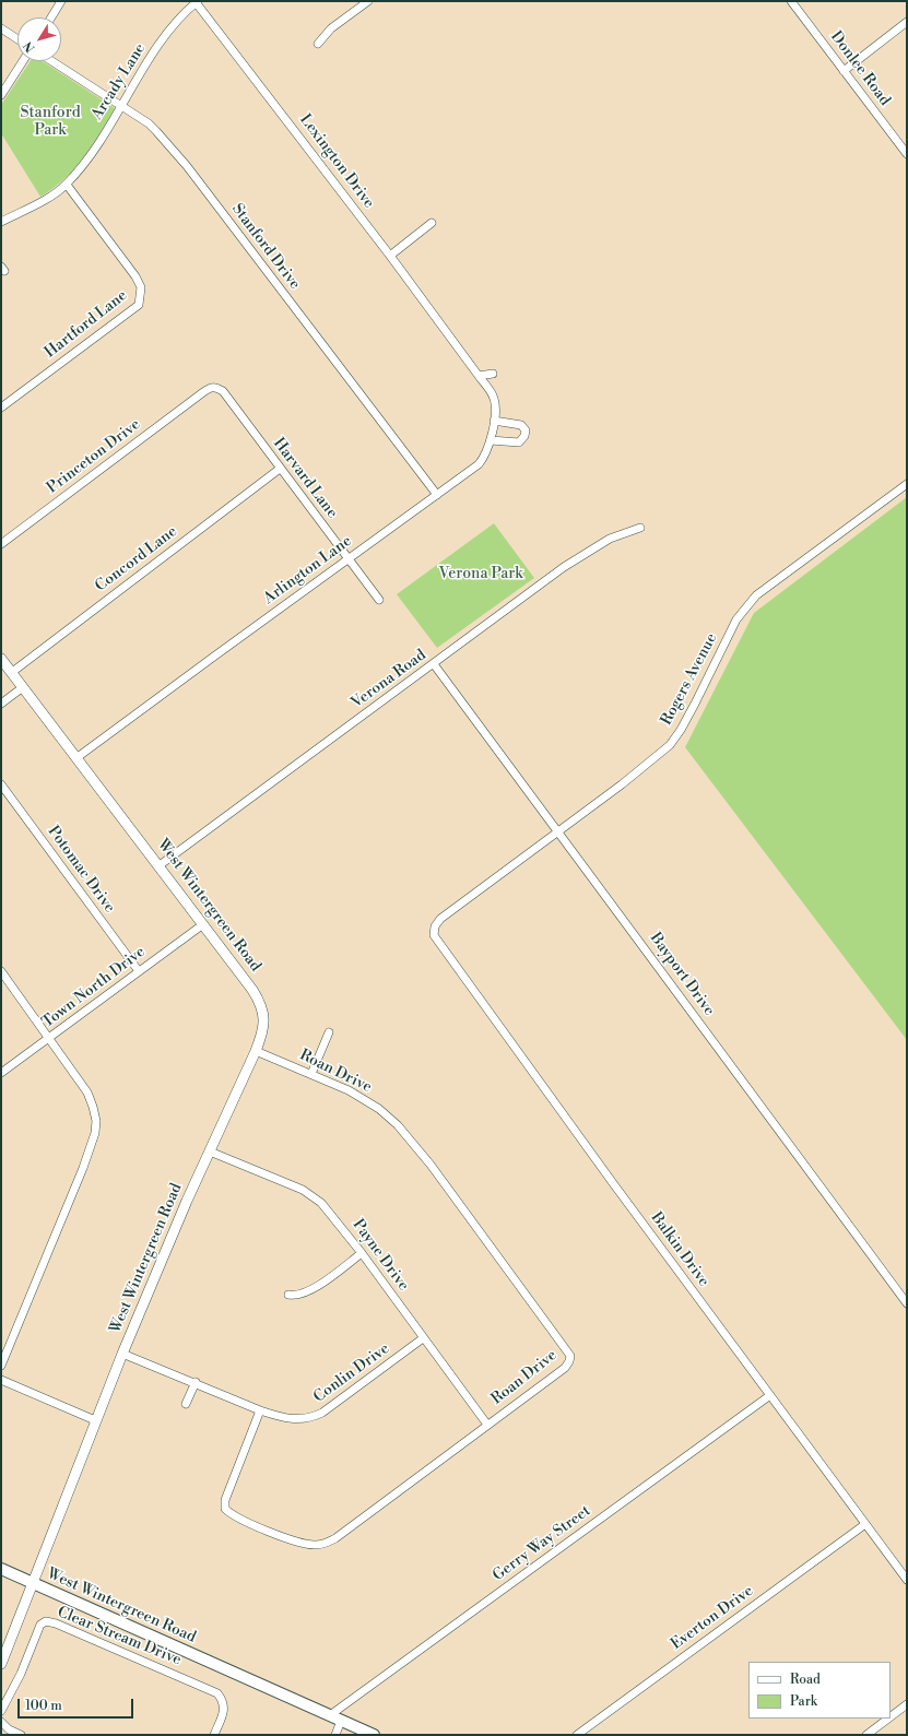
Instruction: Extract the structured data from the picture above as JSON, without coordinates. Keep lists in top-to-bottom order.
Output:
{
  "streets": {
    "main road": ["West Wintergreen Road"],
    "street": [
      "Donlee Road",
      "Arcady Lane",
      "Lexington Drive",
      "Stanford Drive",
      "Hartford Lane",
      "Princeton Drive",
      "Harvard Lane",
      "Concord Lane",
      "Arlington Lane",
      "Verona Road",
      "Rogers Avenue",
      "Potomac Drive",
      "Bayport Drive",
      "Town North Drive",
      "Roan Drive",
      "Balkin Drive",
      "Payne Drive",
      "Conlin Drive",
      "Gerry Way Street",
      "Everton Drive",
      "Clear Stream Drive"
    ]
  },
  "crossings": [
    ["Arcady Lane", "Lexington Drive"],
    ["Arcady Lane", "Stanford Drive"],
    ["Arcady Lane", "Hartford Lane"],
    ["Lexington Drive", "Arlington Lane"],
    ["Stanford Drive", "Arlington Lane"],
    ["Princeton Drive", "Harvard Lane"],
    ["Harvard Lane", "Concord Lane"],
    ["Harvard Lane", "Arlington Lane"],
    ["Concord Lane", "West Wintergreen Road"],
    ["Arlington Lane", "West Wintergreen Road"],
    ["Verona Road", "West Wintergreen Road"],
    ["Verona Road", "Bayport Drive"],
    ["Rogers Avenue", "Bayport Drive"],
    ["Rogers Avenue", "Balkin Drive"],
    ["Potomac Drive", "Town North Drive"],
    ["West Wintergreen Road", "Town North Drive"],
    ["West Wintergreen Road", "Roan Drive"],
    ["West Wintergreen Road", "Payne Drive"],
    ["West Wintergreen Road", "Conlin Drive"],
    ["West Wintergreen Road", "Gerry Way Street"],
    ["Roan Drive", "Payne Drive"],
    ["Roan Drive", "Conlin Drive"],
    ["Balkin Drive", "Gerry Way Street"],
    ["Balkin Drive", "Everton Drive"],
    ["Payne Drive", "Conlin Drive"]
  ],
  "parks": ["Stanford Park", "Verona Park"],
  "legend": ["Road", "Park"],
  "scale_bar": "100 m",
  "north": "bottom left"
}
